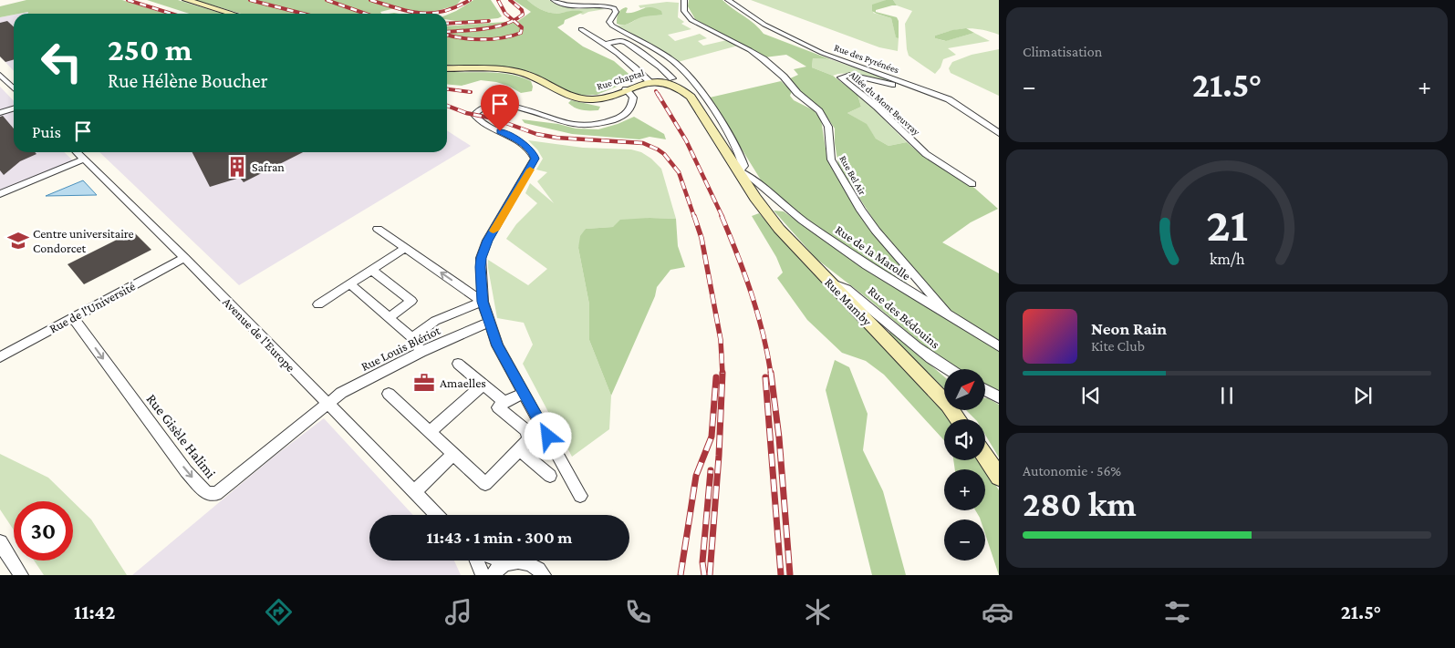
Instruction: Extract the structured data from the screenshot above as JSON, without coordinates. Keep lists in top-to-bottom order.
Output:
{
  "streets": {
    "street": [
      "Rue des Pyrénées",
      "Rue Chaptal",
      "Allée du Mont Beuvray",
      "Rue Bel Air",
      "Rue de la Marolle",
      "Rue Mamby",
      "Rue de l'Université",
      "Rue des Bédouins",
      "Avenue de l'Europe",
      "Rue Louis Blériot",
      "Rue Gisèle Halimi"
    ]
  },
  "crossings": [
    ["Rue des Pyrénées", "Allée du Mont Beuvray"],
    ["Rue Chaptal", "Rue de la Marolle"],
    ["Rue Chaptal", "Rue Mamby"],
    ["Rue Bel Air", "Rue de la Marolle"],
    ["Rue de la Marolle", "Rue Mamby"],
    ["Rue Mamby", "Rue des Bédouins"],
    ["Rue de l'Université", "Avenue de l'Europe"],
    ["Rue de l'Université", "Rue Gisèle Halimi"],
    ["Avenue de l'Europe", "Rue Louis Blériot"],
    ["Avenue de l'Europe", "Rue Gisèle Halimi"],
    ["Rue Louis Blériot", "Rue Gisèle Halimi"]
  ],
  "places": {
    "building": ["Safran"],
    "school or university": ["Centre universitaire Condorcet"],
    "office": ["Amaelles"]
  },
  "north": "top right",
  "page": {
    "tile": [
      "Climatisation",
      ["Autonomie · 56%", "280 km"]
    ],
    "turn": ["250 m", "Rue Hélène Boucher"],
    "heat": ["−", "21.5°", "+"],
    "then": "Puis",
    "song": ["Neon Rain", "Kite Club"],
    "map_buttons": ["+", "−"],
    "limit": "30",
    "trip": "11:43 · 1 min · 300 m",
    "tabs": ["11:42", "21.5°"],
    "gauge": ["21", "km/h"]
  }
}
